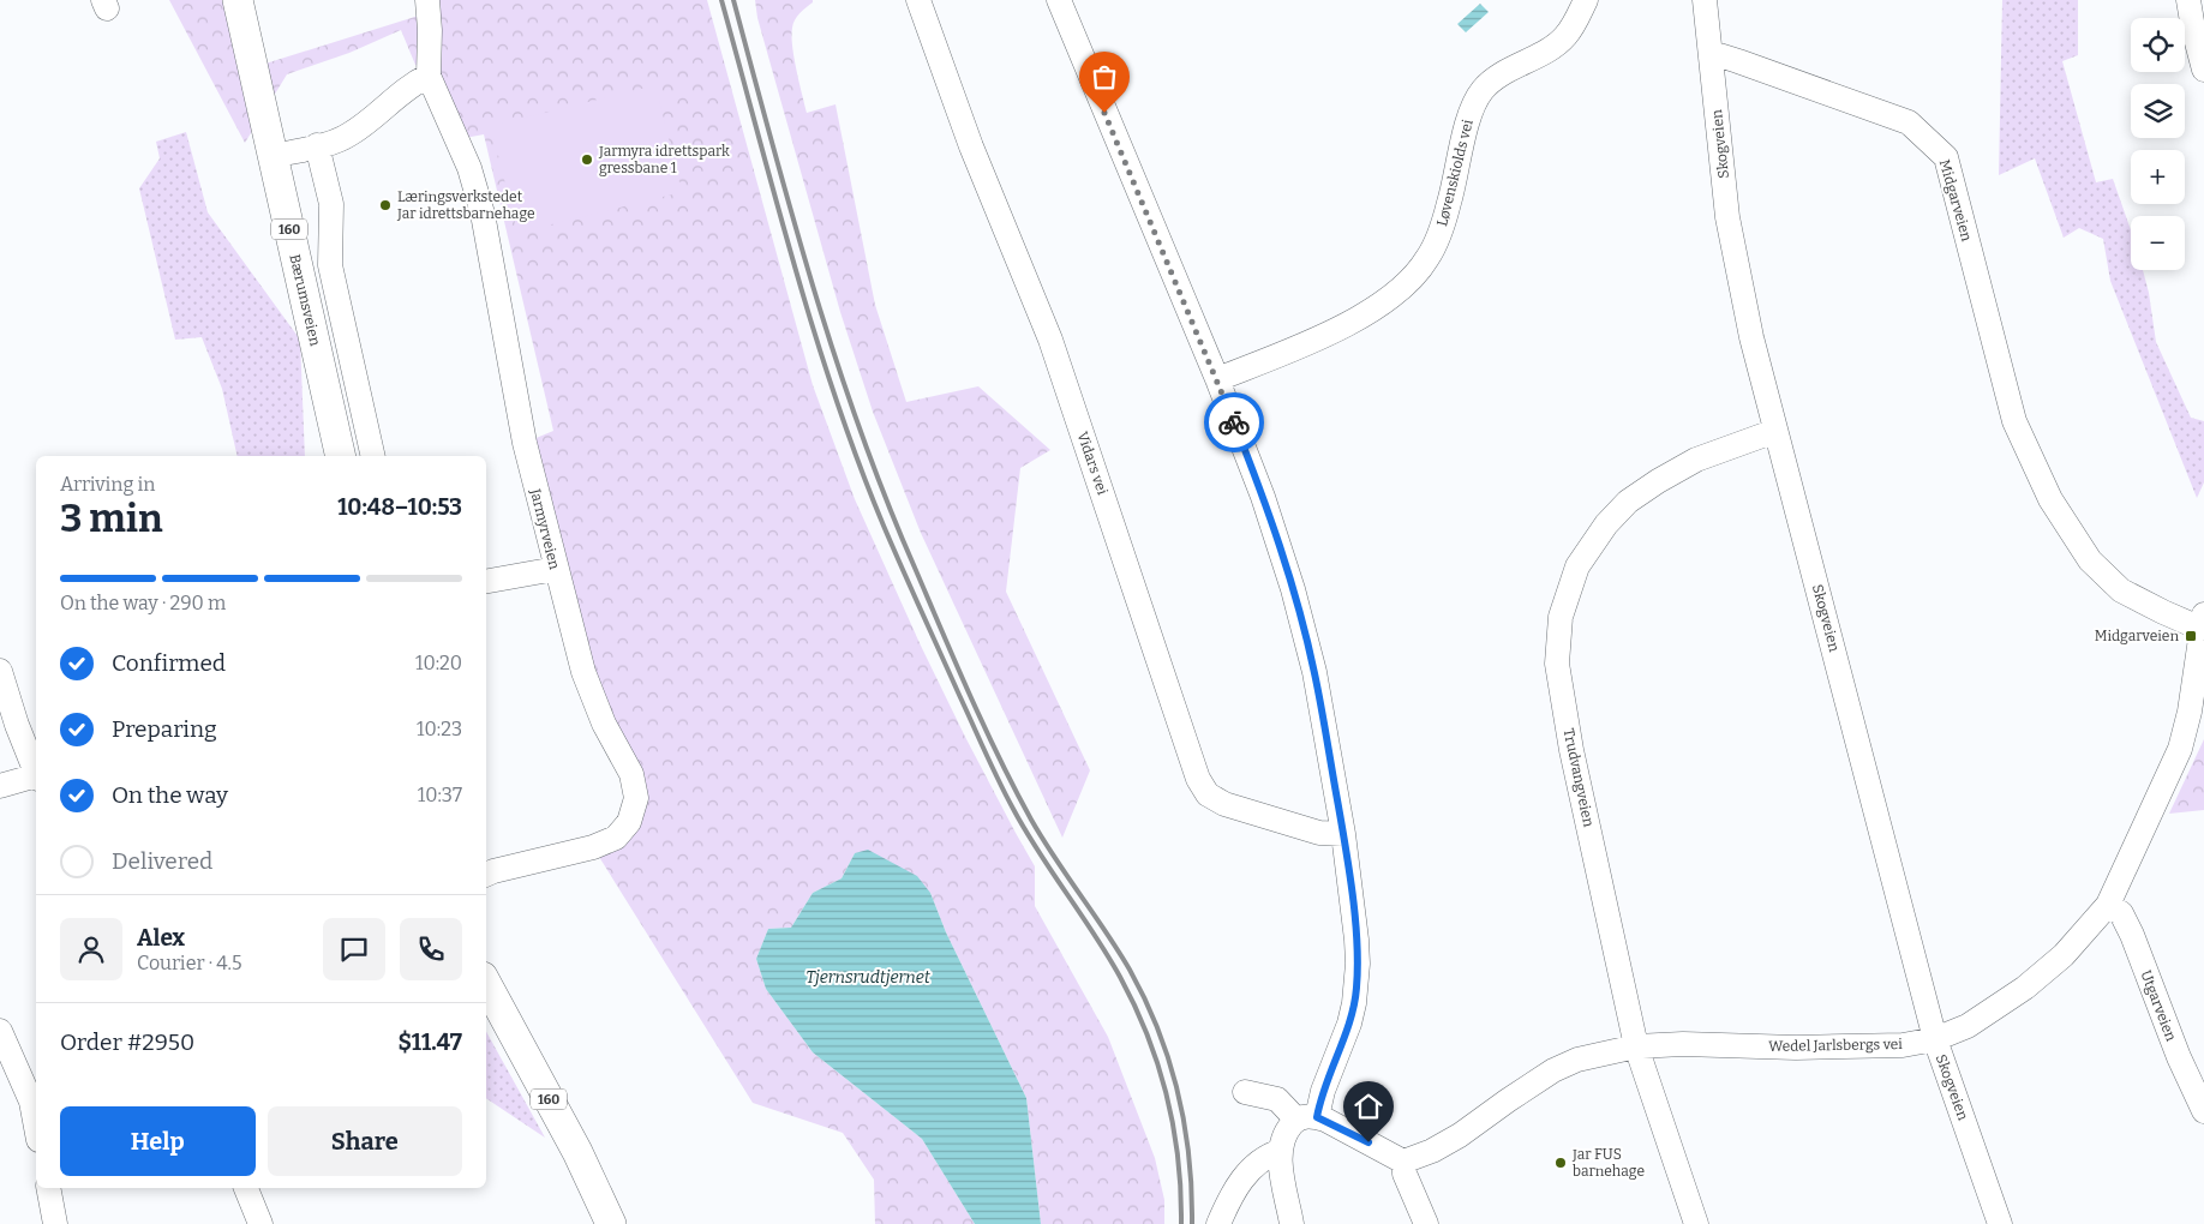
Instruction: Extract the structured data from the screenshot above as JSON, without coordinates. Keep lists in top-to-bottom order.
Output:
{
  "streets": {
    "main road": ["160", "Bærumsveien"],
    "street": [
      "Skogveien",
      "Løvenskiolds vei",
      "Midgarveien",
      "Vidars vei",
      "Jarmyrveien",
      "Trudvangveien",
      "Utgarveien",
      "Wedel Jarlsbergs vei"
    ]
  },
  "crossings": [
    ["Skogveien", "Midgarveien"],
    ["Skogveien", "Trudvangveien"],
    ["Skogveien", "Wedel Jarlsbergs vei"],
    ["Midgarveien", "Wedel Jarlsbergs vei"],
    ["Trudvangveien", "Wedel Jarlsbergs vei"],
    ["Utgarveien", "Wedel Jarlsbergs vei"]
  ],
  "water": ["Tjernsrudtjernet"],
  "places": {
    "other": ["Jarmyra idrettspark gressbane 1", "Læringsverkstedet Jar idrettsbarnehage", "Jar FUS barnehage"],
    "transit": ["Midgarveien"]
  },
  "page": {
    "map_buttons": ["+", "−"],
    "heading": ["3 min", "Arriving in", "10:48–10:53"],
    "panel": [
      "Alex",
      "Courier · 4.5",
      "Order #2950",
      "$11.47"
    ],
    "bar": "On the way · 290 m",
    "list": [
      ["Confirmed", "10:20"],
      ["Preparing", "10:23"],
      ["On the way", "10:37"],
      "Delivered"
    ],
    "buttons": ["Help", "Share"]
  }
}
